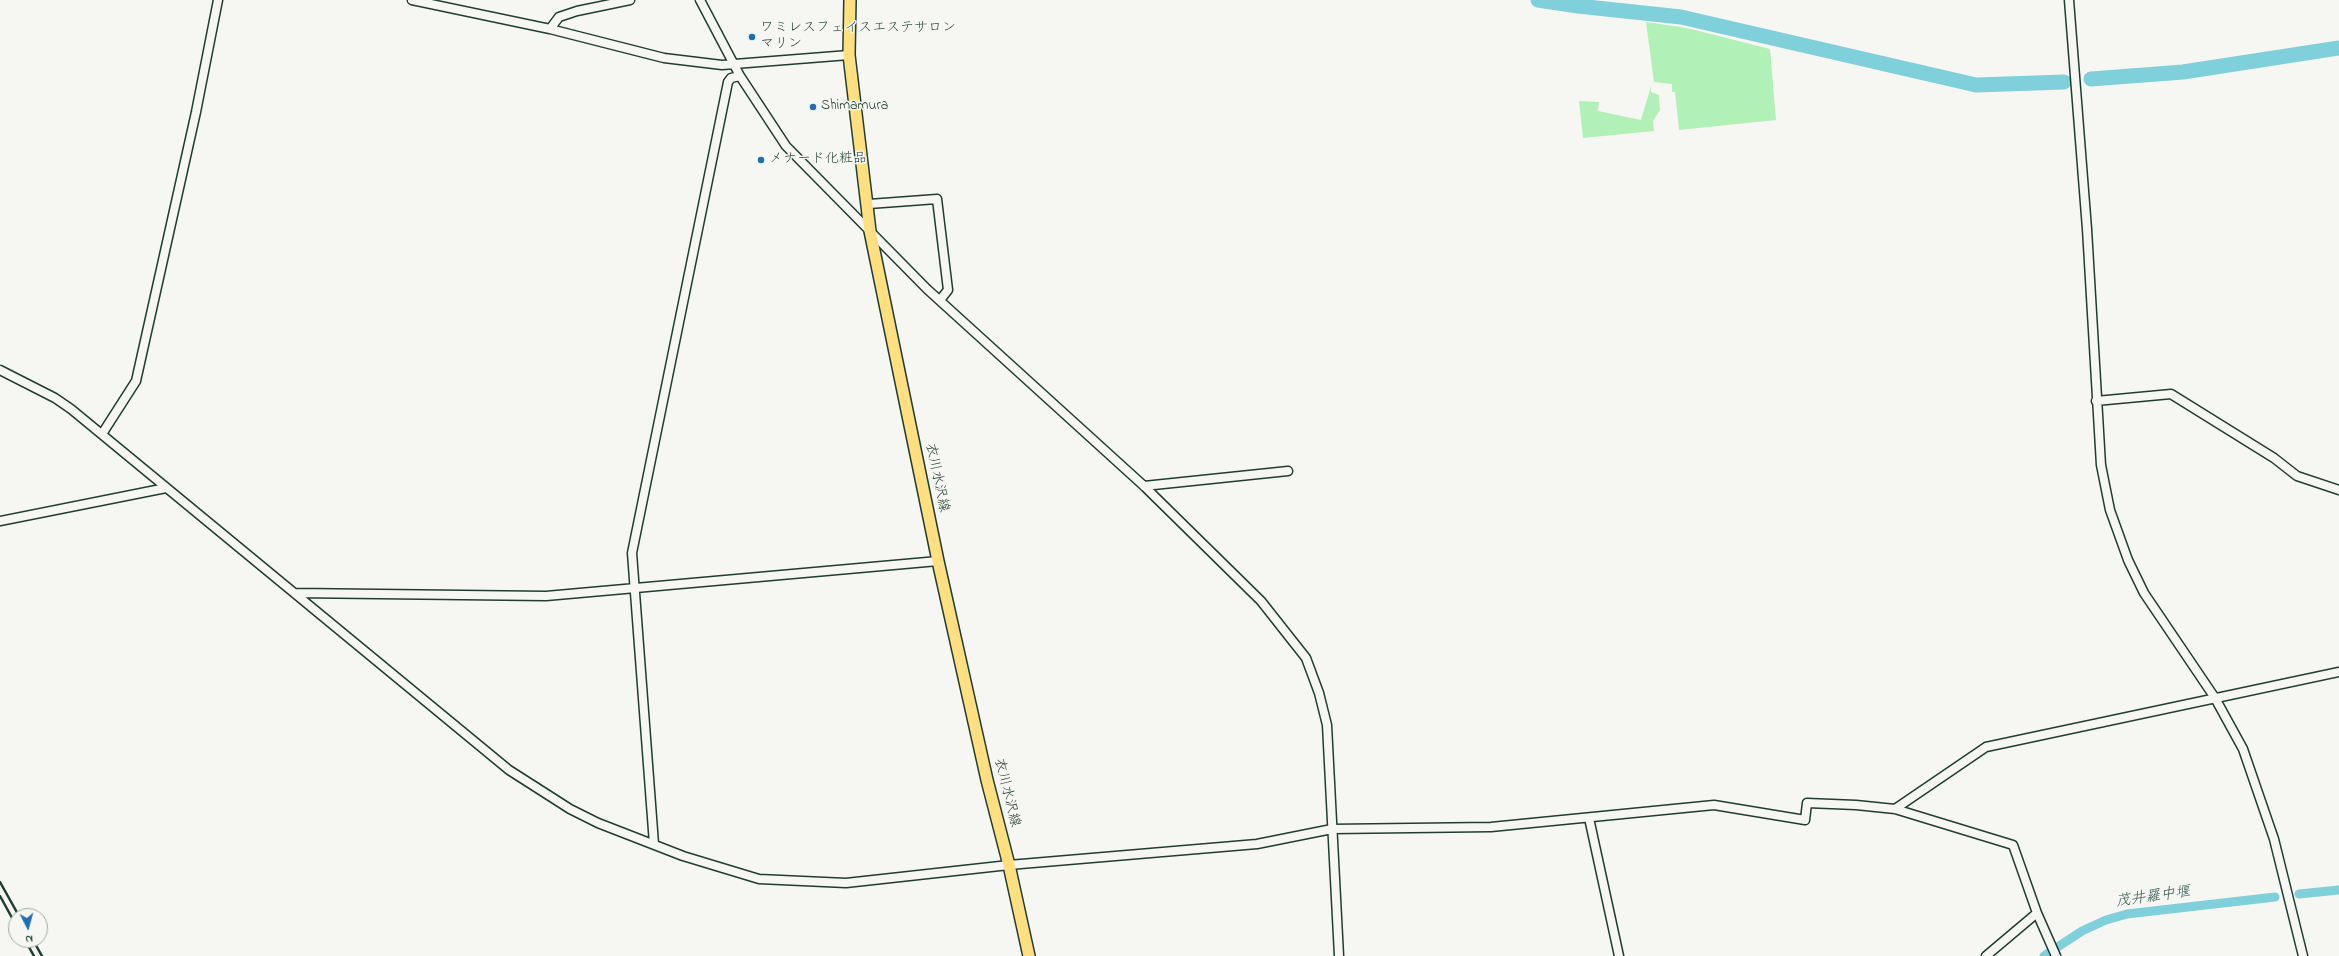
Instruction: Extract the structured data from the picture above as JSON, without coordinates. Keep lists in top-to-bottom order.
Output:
{
  "streets": {
    "main road": ["衣川水沢線"]
  },
  "water": ["茂井羅中堰"],
  "places": ["ワミレスフェイスエステサロン マリン", "Shimamura", "メナード化粧品"],
  "north": "bottom"
}
